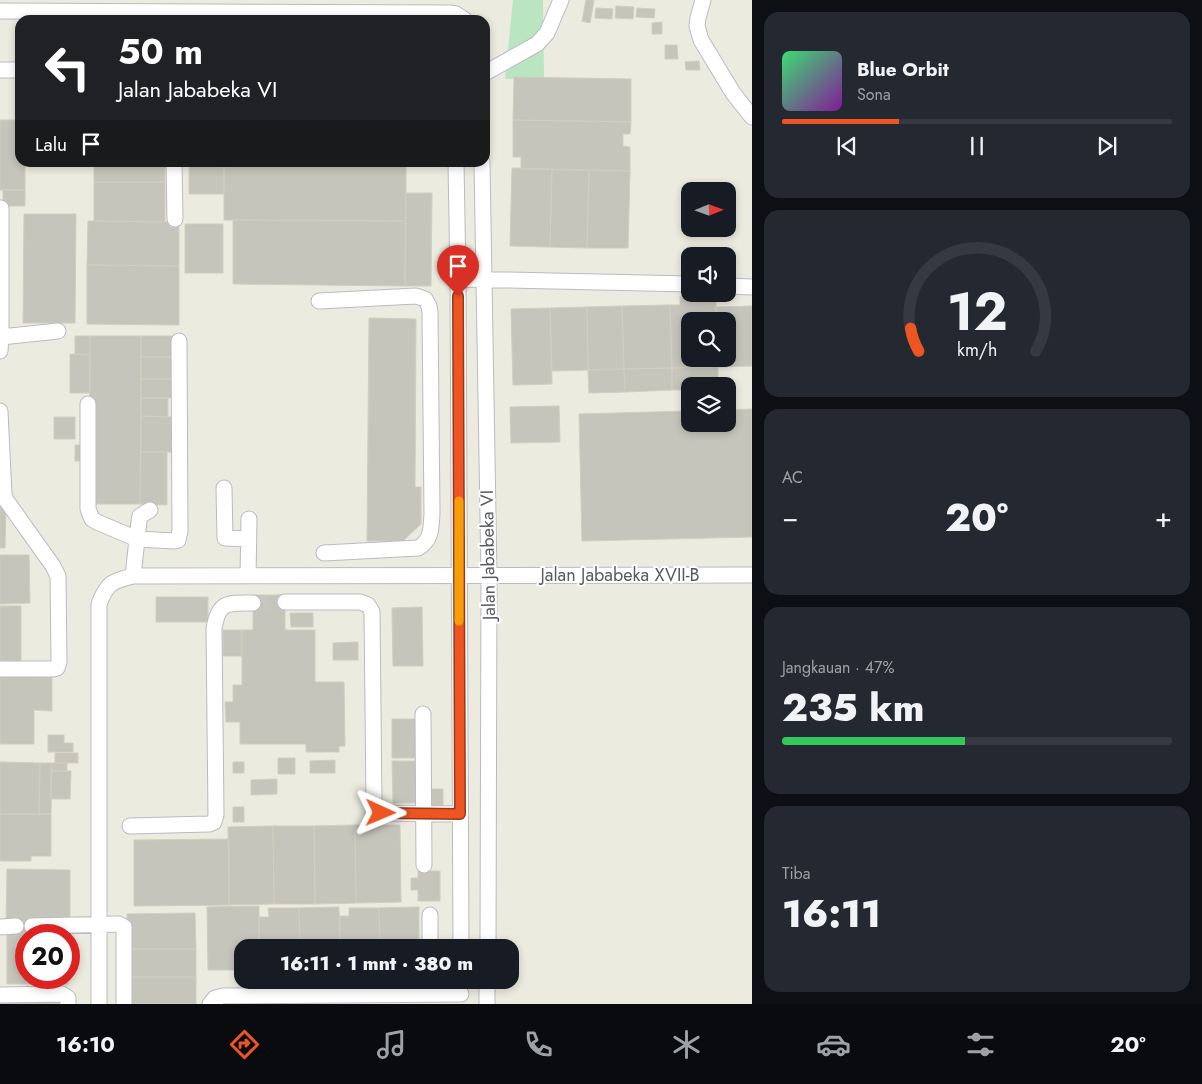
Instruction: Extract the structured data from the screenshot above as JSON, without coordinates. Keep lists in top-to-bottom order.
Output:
{
  "streets": {
    "street": ["Jalan Jababeka VI", "Jalan Jababeka XVII-B"]
  },
  "crossings": [
    ["Jalan Jababeka VI", "Jalan Jababeka XVII-B"]
  ],
  "north": "right",
  "page": {
    "turn": ["50 m", "Jalan Jababeka VI"],
    "song": ["Blue Orbit", "Sona"],
    "then": "Lalu",
    "tile": [
      "AC",
      ["Jangkauan · 47%", "235 km"],
      ["Tiba", "16:11"]
    ],
    "heat": ["−", "20°", "+"],
    "limit": "20",
    "trip": "16:11 · 1 mnt · 380 m",
    "tabs": ["16:10", "20°"],
    "gauge": ["12", "km/h"]
  }
}
